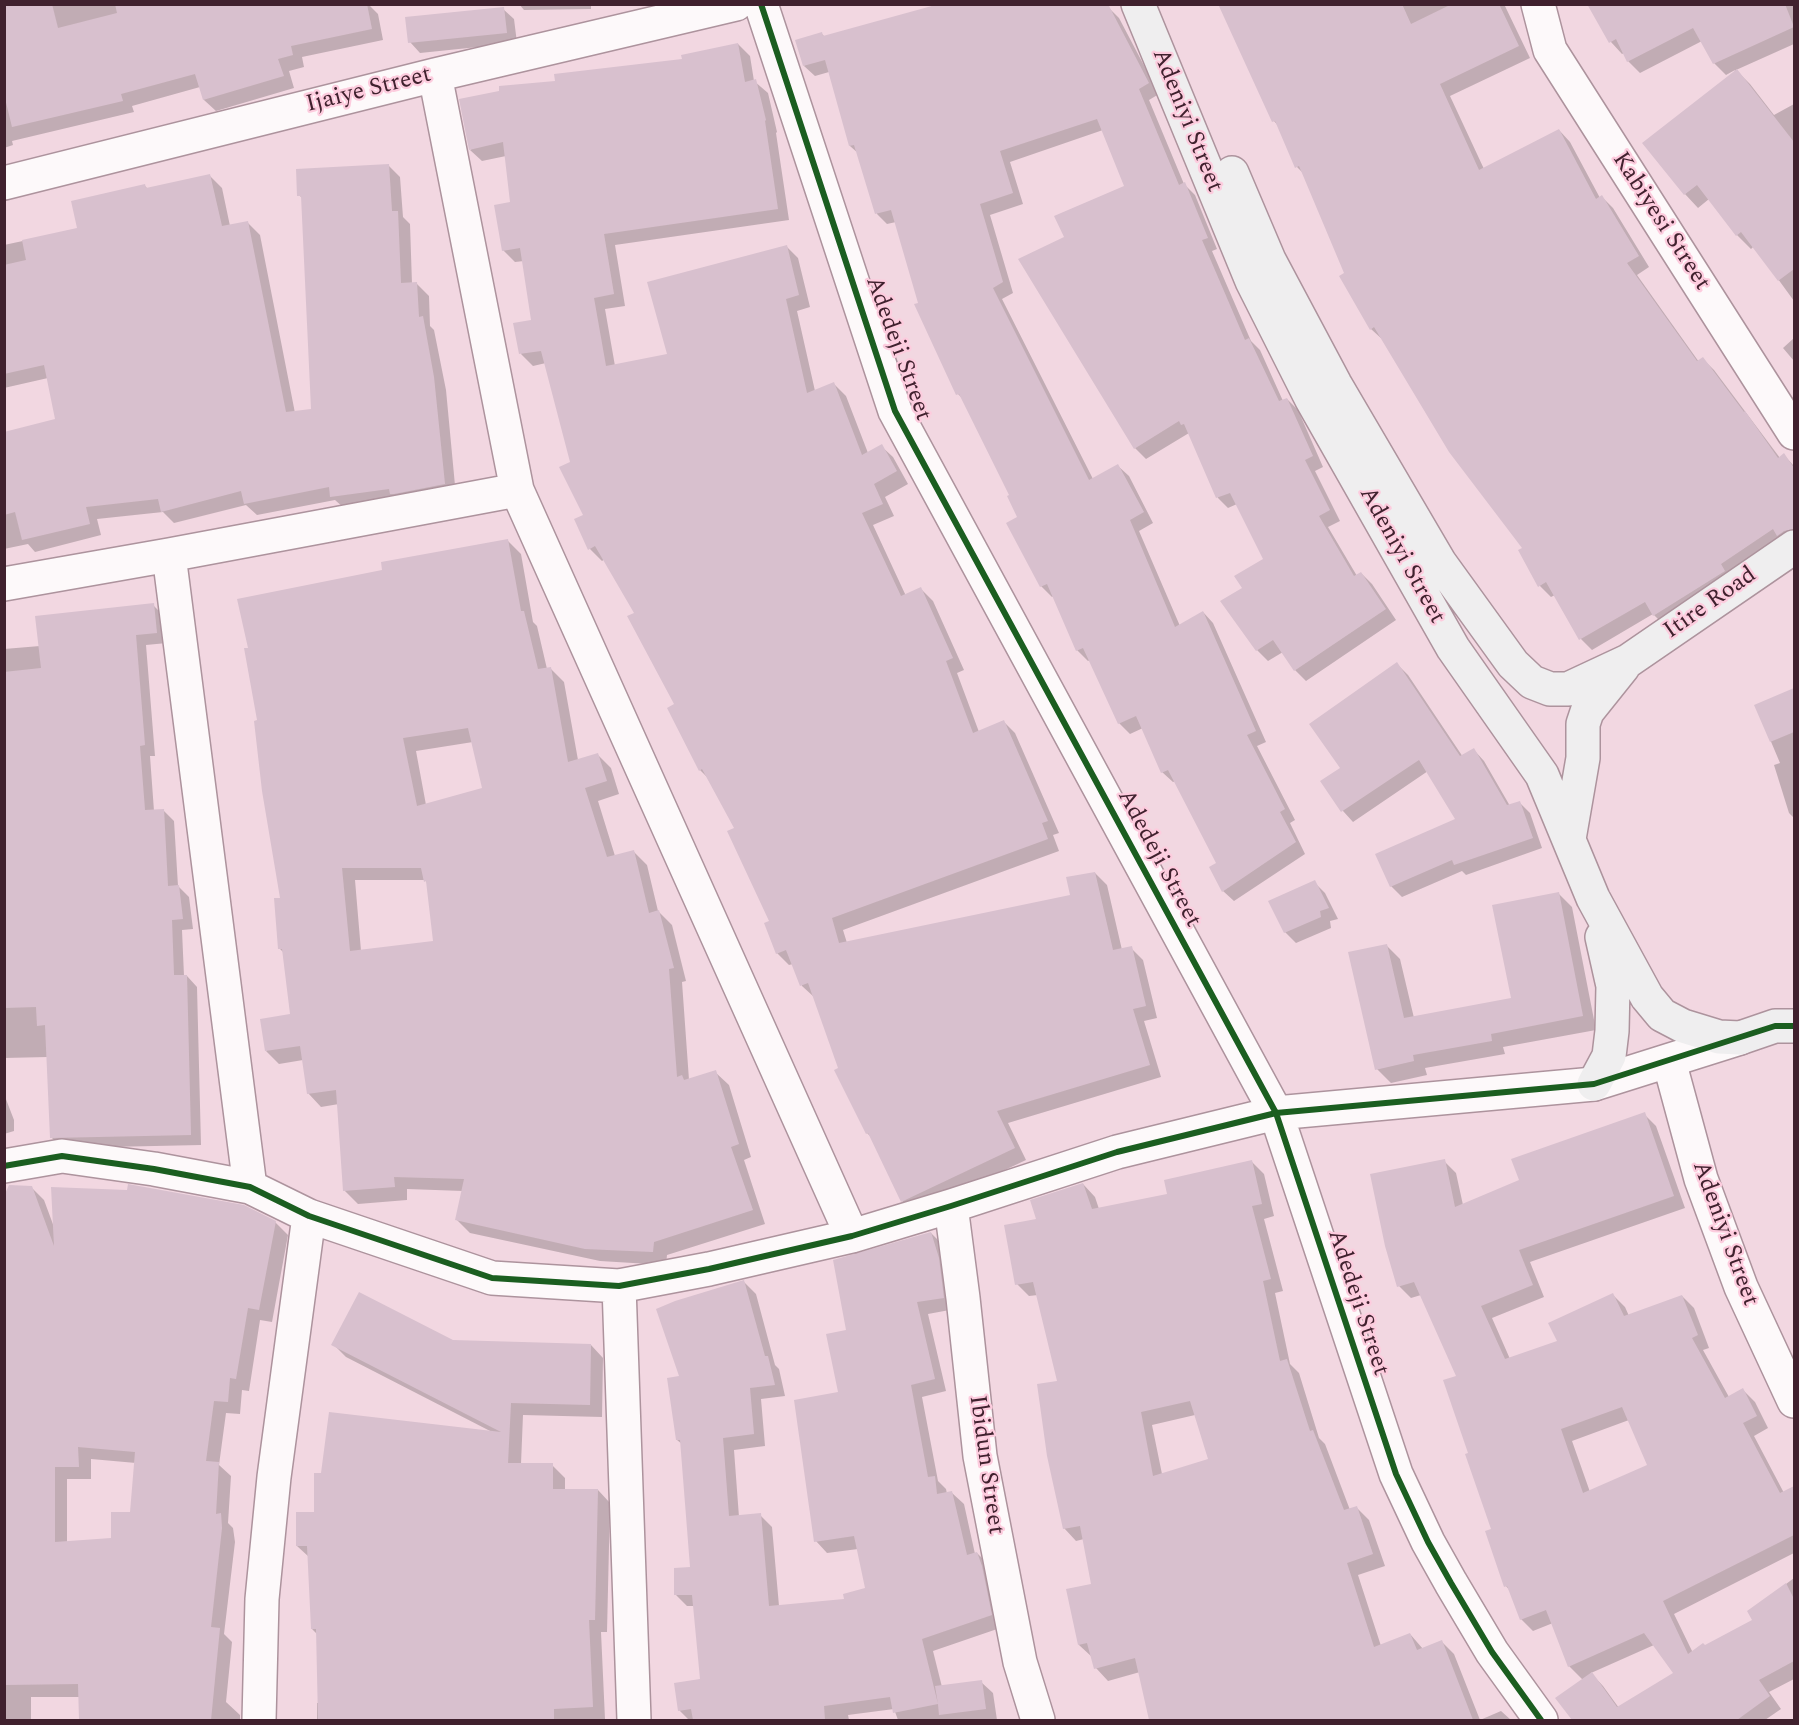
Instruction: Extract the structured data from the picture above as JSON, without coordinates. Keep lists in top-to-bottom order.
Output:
{
  "streets": {
    "street": [
      "Ijaiye Street",
      "Adeniyi Street",
      "Kabiyesi Street",
      "Adedeji Street",
      "Itire Road",
      "Ibidun Street"
    ]
  },
  "crossings": [
    ["Adeniyi Street", "Itire Road"]
  ]
}
